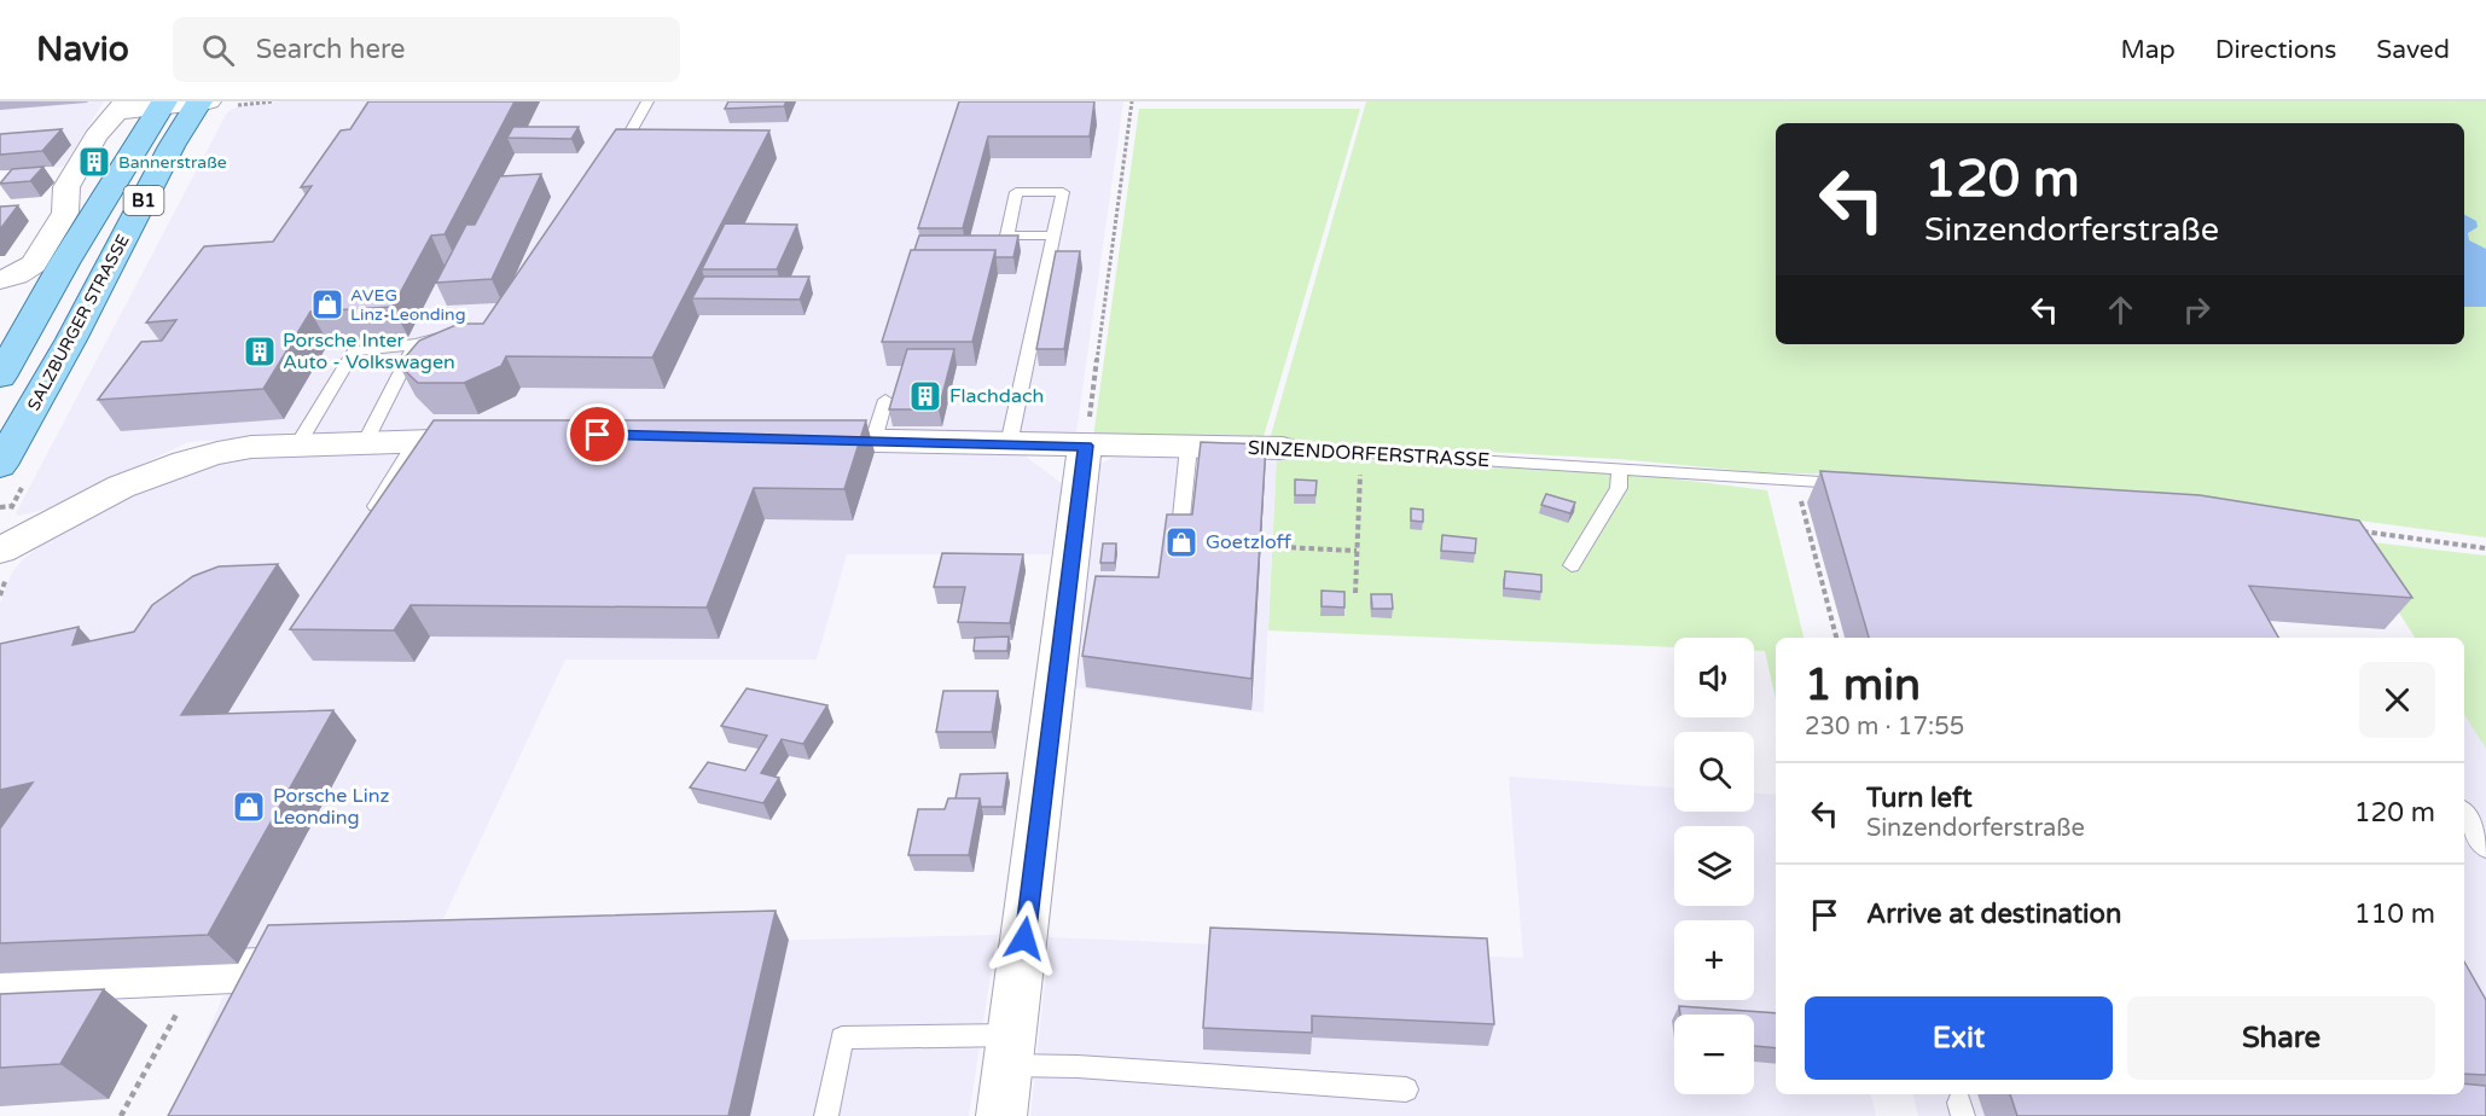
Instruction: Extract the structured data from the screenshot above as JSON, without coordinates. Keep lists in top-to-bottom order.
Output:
{
  "streets": {
    "main road": ["B1", "SALZBURGER STRASSE"],
    "street": ["SINZENDORFERSTRASSE"]
  },
  "places": {
    "building": ["Bannerstraße", "Porsche Inter Auto - Volkswagen", "Flachdach"],
    "shop": ["AVEG Linz-Leonding", "Goetzloff", "Porsche Linz Leonding"]
  },
  "page": {
    "header": "Navio",
    "search": "Search here",
    "nav": ["Map", "Directions", "Saved"],
    "turn": ["120 m", "Sinzendorferstraße"],
    "map_buttons": ["+", "−"],
    "heading": ["1 min", "230 m · 17:55"],
    "list": [
      {
        "name": "Turn left",
        "note": "Sinzendorferstraße",
        "value": "120 m"
      },
      {
        "name": "Arrive at destination",
        "value": "110 m"
      }
    ],
    "buttons": ["Exit", "Share"]
  }
}
